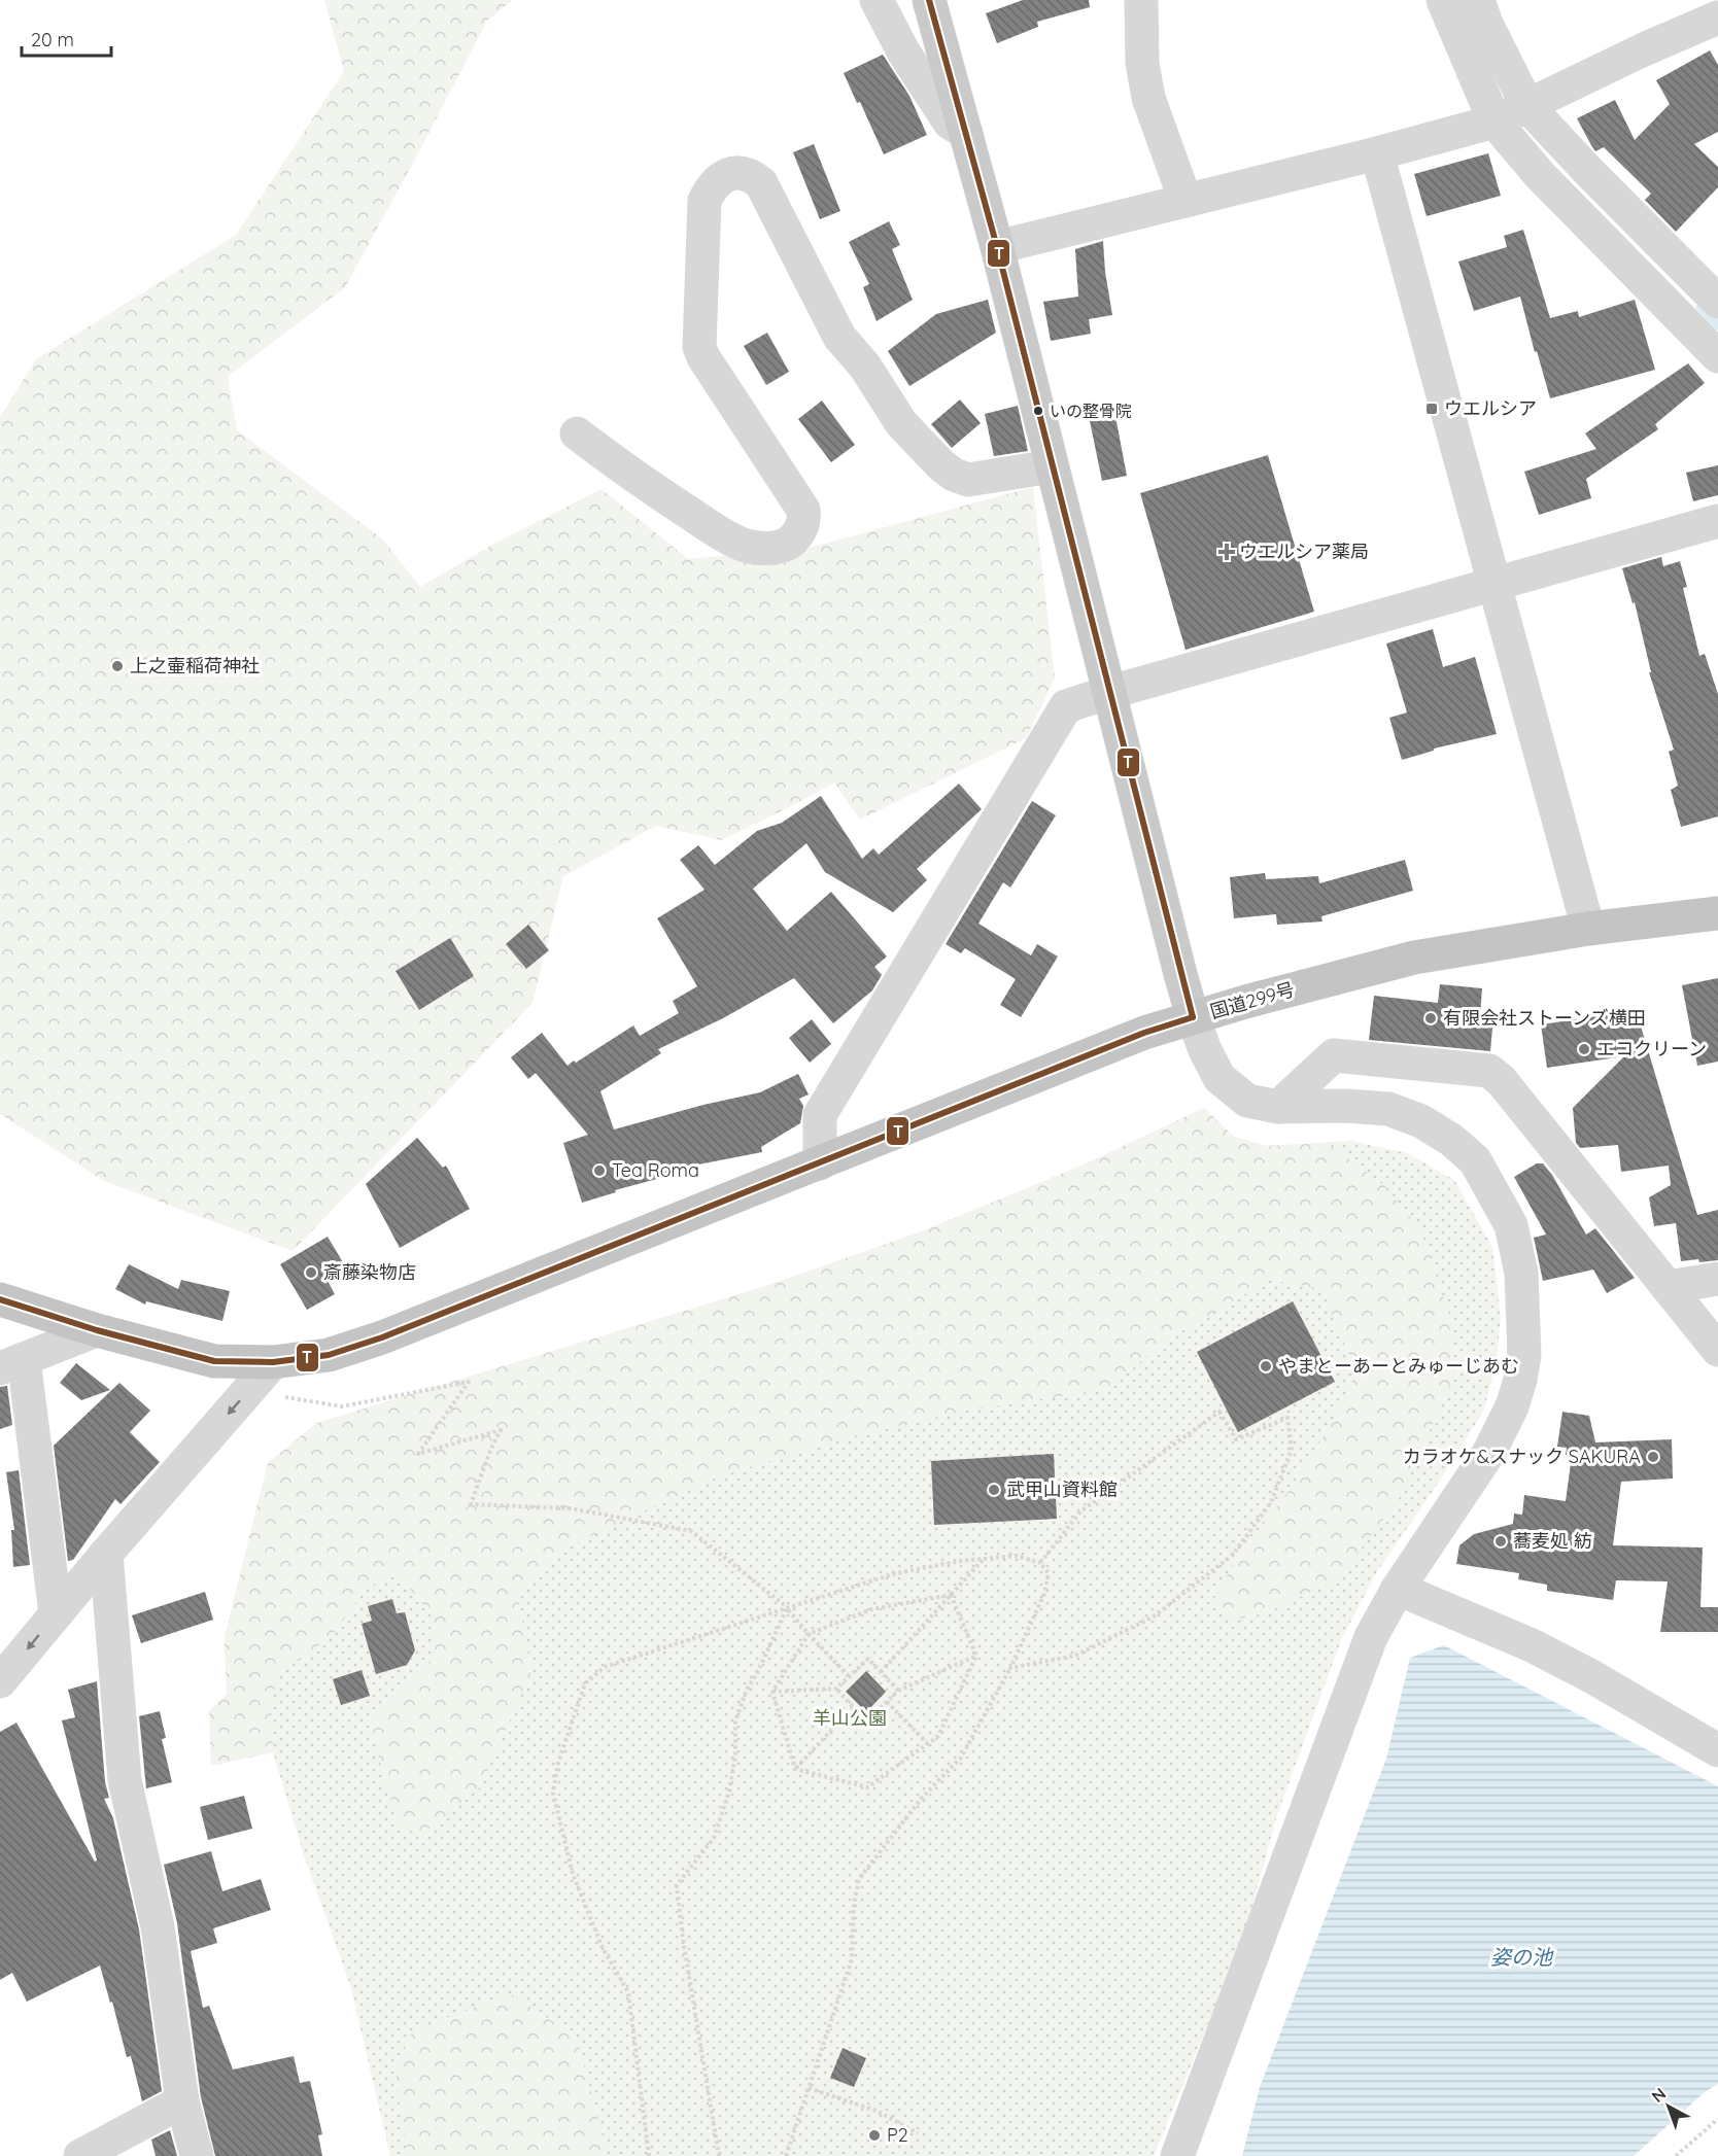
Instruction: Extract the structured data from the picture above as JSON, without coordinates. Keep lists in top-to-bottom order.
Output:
{
  "streets": {
    "highway": ["国道299号"]
  },
  "water": ["姿の池"],
  "parks": ["羊山公園"],
  "places": {
    "transit": ["ウエルシア"],
    "other": [
      "いの整骨院",
      "上之壷稲荷神社",
      "有限会社ストーンズ横田",
      "エコクリーン",
      "Tea Roma",
      "斎藤染物店",
      "やまとーあーとみゅーじあむ",
      "カラオケ&スナック SAKURA",
      "武甲山資料館",
      "蕎麦処 紡",
      "P2"
    ],
    "health": ["ウエルシア薬局"]
  },
  "lines": ["transit line T"],
  "scale_bar": "20 m",
  "north": "top left"
}
